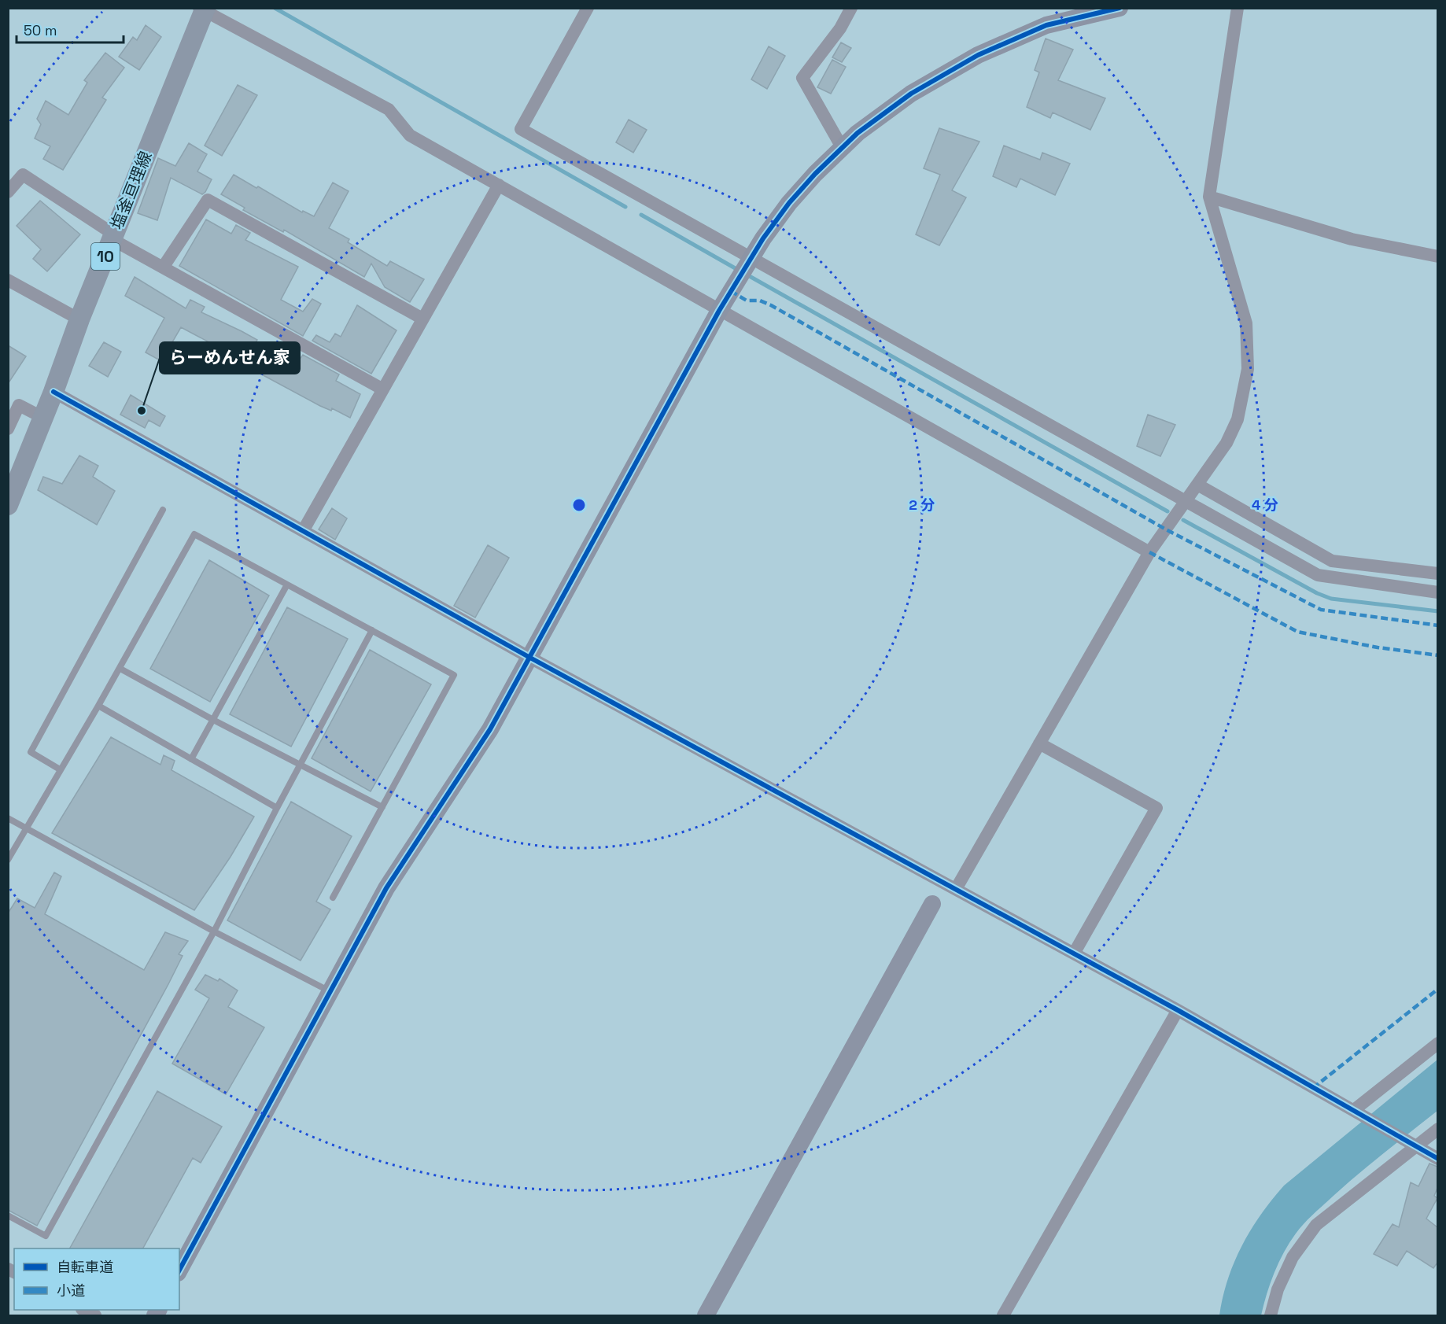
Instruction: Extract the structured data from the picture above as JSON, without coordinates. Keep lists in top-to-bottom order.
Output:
{
  "streets": {
    "main road": ["塩釜亘理線", "10"]
  },
  "places": ["らーめんせん家"],
  "legend": ["自転車道", "小道"],
  "scale_bar": "50 m",
  "rings": ["2 分", "4 分"]
}
